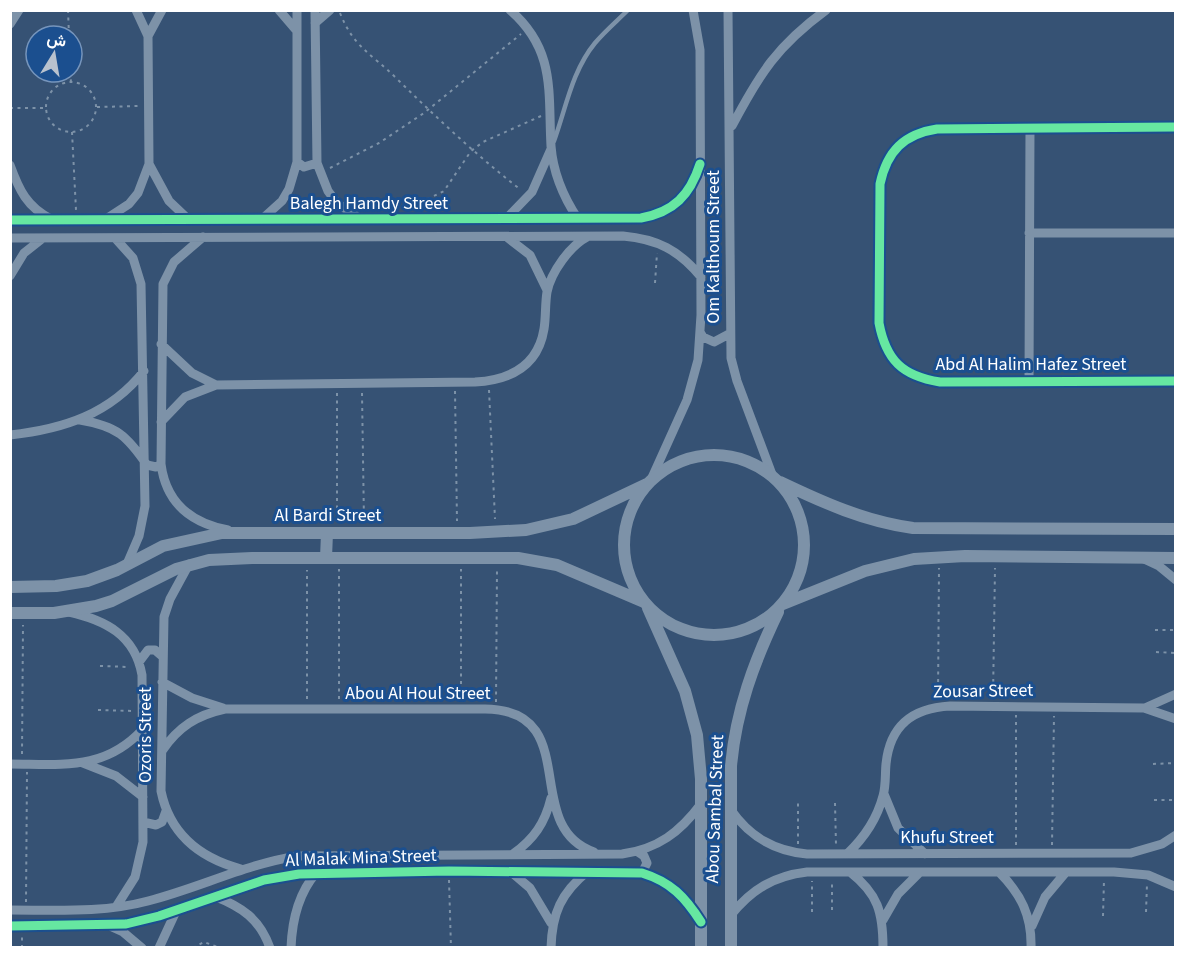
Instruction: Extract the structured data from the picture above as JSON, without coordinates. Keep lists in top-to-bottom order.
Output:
{
  "streets": {
    "street": [
      "Balegh Hamdy Street",
      "Om Kalthoum Street",
      "Abd Al Halim Hafez Street",
      "Al Bardi Street",
      "Zousar Street",
      "Abou Al Houl Street",
      "Ozoris Street",
      "Abou Sambal Street",
      "Khufu Street",
      "Al Malak Mina Street"
    ]
  },
  "crossings": [
    ["Balegh Hamdy Street", "Om Kalthoum Street"],
    ["Om Kalthoum Street", "Al Bardi Street"],
    ["Om Kalthoum Street", "Abou Sambal Street"],
    ["Al Bardi Street", "Abou Sambal Street"],
    ["Zousar Street", "Khufu Street"],
    ["Abou Al Houl Street", "Ozoris Street"],
    ["Abou Al Houl Street", "Al Malak Mina Street"],
    ["Ozoris Street", "Al Malak Mina Street"],
    ["Abou Sambal Street", "Khufu Street"],
    ["Abou Sambal Street", "Al Malak Mina Street"]
  ],
  "north": "top"
}
